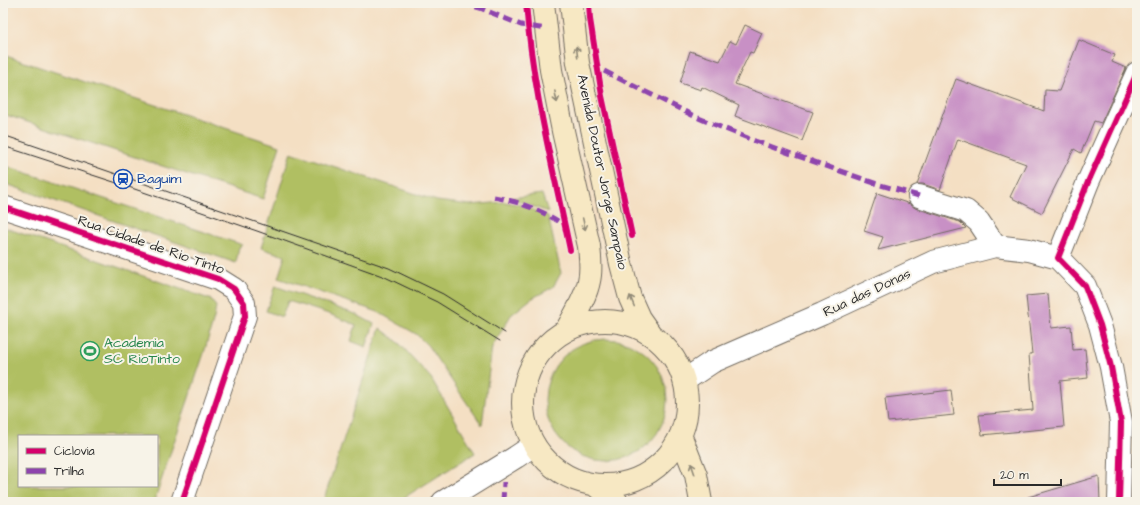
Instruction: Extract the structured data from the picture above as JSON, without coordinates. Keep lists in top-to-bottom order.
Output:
{
  "streets": {
    "main road": ["Avenida Doutor Jorge Sampaio"],
    "street": ["Rua Cidade de Rio Tinto", "Rua das Donas"]
  },
  "places": {
    "station": ["Baguim"],
    "sports": ["Academia SC RioTinto"]
  },
  "legend": ["Ciclovia", "Trilha"],
  "scale_bar": "20 m"
}
